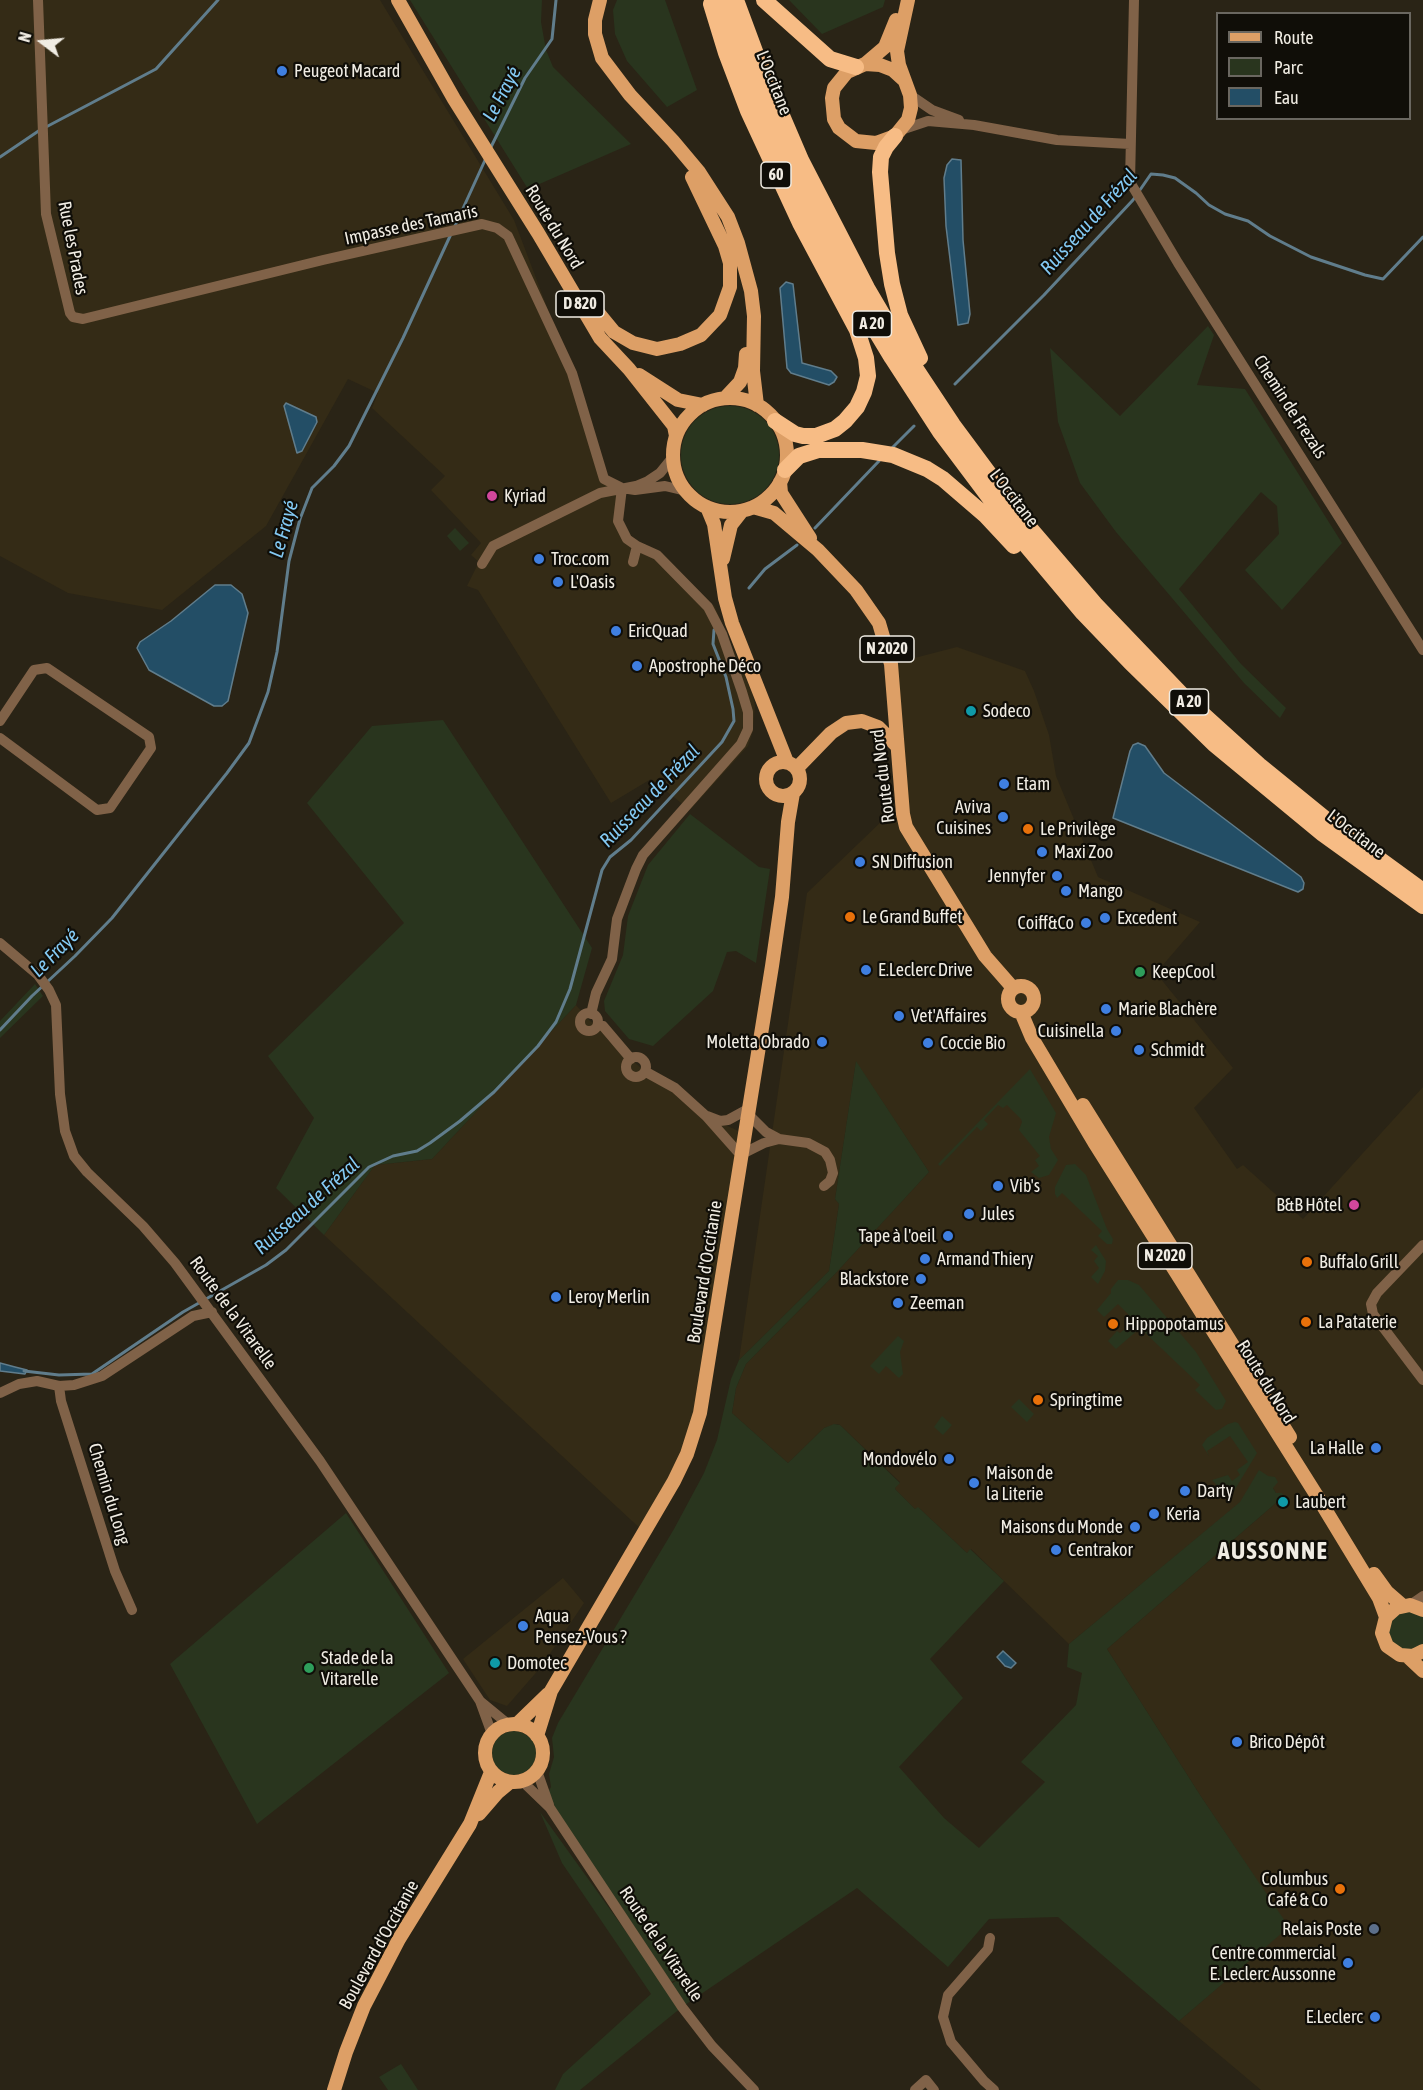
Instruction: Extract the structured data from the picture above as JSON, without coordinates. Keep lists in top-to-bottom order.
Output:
{
  "streets": {
    "highway": ["L'Occitane", "60", "A 20"],
    "main road": [
      "Route du Nord",
      "D 820",
      "N 2020",
      "Boulevard d'Occitanie"
    ],
    "street": [
      "Impasse des Tamaris",
      "Rue les Prades",
      "Chemin de Frezals",
      "Route de la Vitarelle",
      "Chemin du Long"
    ]
  },
  "crossings": [
    ["60", "Route du Nord"],
    ["60", "Boulevard d'Occitanie"],
    ["Impasse des Tamaris", "Rue les Prades"],
    ["Route du Nord", "Boulevard d'Occitanie"],
    ["Boulevard d'Occitanie", "Route de la Vitarelle"]
  ],
  "districts": ["AUSSONNE"],
  "water": ["Le Frayé", "Ruisseau de Frézal"],
  "places": [
    "Peugeot Macard",
    "Kyriad",
    "Troc.com",
    "L'Oasis",
    "EricQuad",
    "Apostrophe Déco",
    "Sodeco",
    "Etam",
    "Aviva Cuisines",
    "Le Privilège",
    "Maxi Zoo",
    "SN Diffusion",
    "Jennyfer",
    "Mango",
    "Le Grand Buffet",
    "Excedent",
    "Coiff&Co",
    "E.Leclerc Drive",
    "KeepCool",
    "Marie Blachère",
    "Vet'Affaires",
    "Cuisinella",
    "Moletta Obrado",
    "Coccie Bio",
    "Schmidt",
    "Vib's",
    "B&B Hôtel",
    "Jules",
    "Tape à l'oeil",
    "Armand Thiery",
    "Buffalo Grill",
    "Blackstore",
    "Leroy Merlin",
    "Zeeman",
    "La Pataterie",
    "Hippopotamus",
    "Springtime",
    "La Halle",
    "Mondovélo",
    "Maison de la Literie",
    "Darty",
    "Laubert",
    "Keria",
    "Maisons du Monde",
    "Centrakor",
    "Aqua Pensez-Vous ?",
    "Domotec",
    "Stade de la Vitarelle",
    "Brico Dépôt",
    "Columbus Café & Co",
    "Relais Poste",
    "Centre commercial E. Leclerc Aussonne",
    "E.Leclerc"
  ],
  "legend": ["Route", "Parc", "Eau"],
  "north": "left"
}
